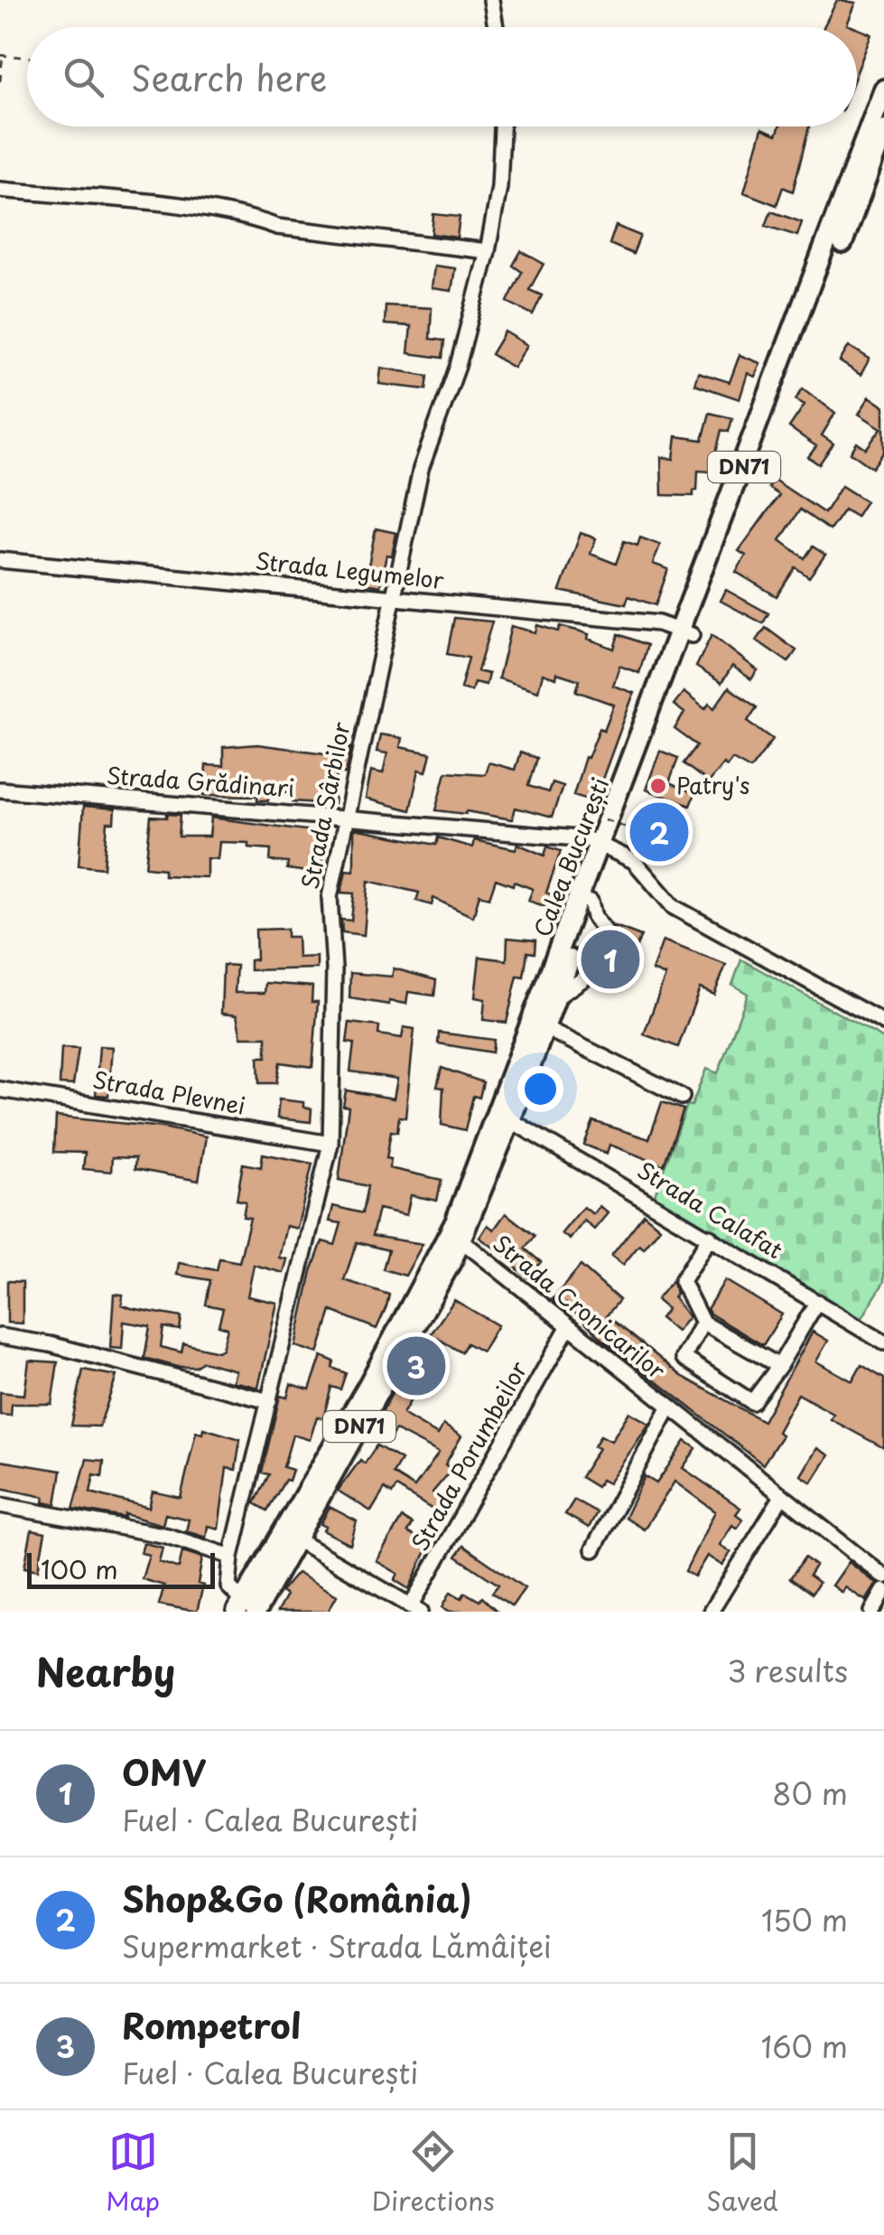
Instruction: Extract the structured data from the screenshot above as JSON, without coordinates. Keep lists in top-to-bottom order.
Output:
{
  "streets": {
    "main road": ["DN71", "Calea București"],
    "street": [
      "Strada Legumelor",
      "Strada Grădinari",
      "Strada Sârbilor",
      "Strada Plevnei",
      "Strada Calafat",
      "Strada Cronicarilor",
      "Strada Porumbeilor"
    ]
  },
  "crossings": [
    ["Strada Legumelor", "Strada Sârbilor"],
    ["Strada Legumelor", "Calea București"],
    ["Strada Grădinari", "Strada Sârbilor"],
    ["Strada Grădinari", "Calea București"],
    ["Strada Sârbilor", "Calea București"],
    ["Strada Sârbilor", "Strada Plevnei"],
    ["Calea București", "Strada Calafat"],
    ["Calea București", "Strada Cronicarilor"],
    ["Calea București", "Strada Porumbeilor"],
    ["Strada Cronicarilor", "Strada Porumbeilor"]
  ],
  "places": ["Patry's"],
  "scale_bar": "100 m",
  "page": {
    "search": "Search here",
    "pins": ["2", "1", "3"],
    "scale": "100 m",
    "heading": ["Nearby", "3 results"],
    "list": [
      {
        "mark": "1",
        "name": "OMV",
        "note": "Fuel · Calea București",
        "value": "80 m"
      },
      {
        "mark": "2",
        "name": "Shop&Go (România)",
        "note": "Supermarket · Strada Lămâiței",
        "value": "150 m"
      },
      {
        "mark": "3",
        "name": "Rompetrol",
        "note": "Fuel · Calea București",
        "value": "160 m"
      }
    ],
    "nav": ["Map", "Directions", "Saved"]
  }
}
